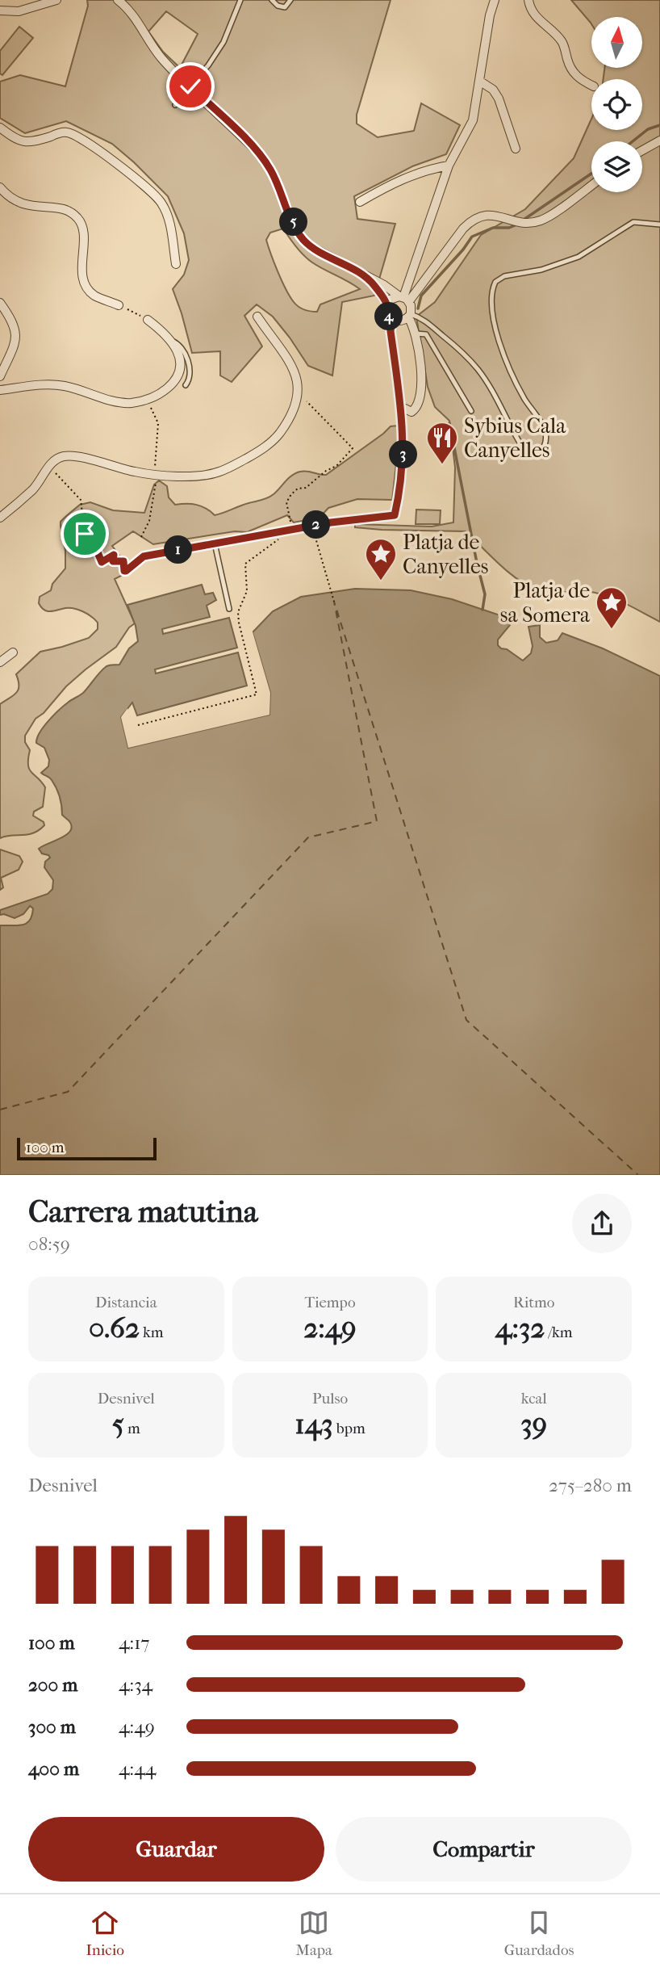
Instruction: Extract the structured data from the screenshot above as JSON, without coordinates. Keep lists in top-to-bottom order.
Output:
{
  "places": {
    "restaurant": ["Sybius Cala Canyelles"],
    "place": ["Platja de Canyelles", "Platja de sa Somera"]
  },
  "scale_bar": "100 m",
  "north": "top",
  "page": {
    "pins": [
      "5",
      "4",
      "3",
      "2",
      "1"
    ],
    "scale": "100 m",
    "heading": ["Carrera matutina", "08:59"],
    "stats": [
      ["Distancia", "0.62 km"],
      ["Tiempo", "2:49"],
      ["Ritmo", "4:32 /km"],
      ["Desnivel", "5 m"],
      ["Pulso", "143 bpm"],
      ["kcal", "39"]
    ],
    "chart": ["Desnivel", "275–280 m"],
    "list": [
      {
        "name": "100 m",
        "note": "4:17"
      },
      {
        "name": "200 m",
        "note": "4:34"
      },
      {
        "name": "300 m",
        "note": "4:49"
      },
      {
        "name": "400 m",
        "note": "4:44"
      }
    ],
    "buttons": ["Guardar", "Compartir"],
    "tabs": ["Inicio", "Mapa", "Guardados"]
  }
}
